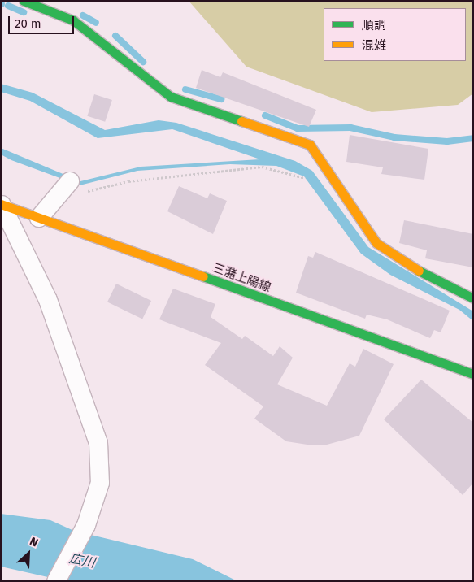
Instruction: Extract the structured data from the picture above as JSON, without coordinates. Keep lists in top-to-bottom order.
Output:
{
  "streets": {
    "street": ["三潴上陽線"]
  },
  "water": ["広川"],
  "legend": ["順調", "混雑"],
  "scale_bar": "20 m",
  "north": "top right"
}
